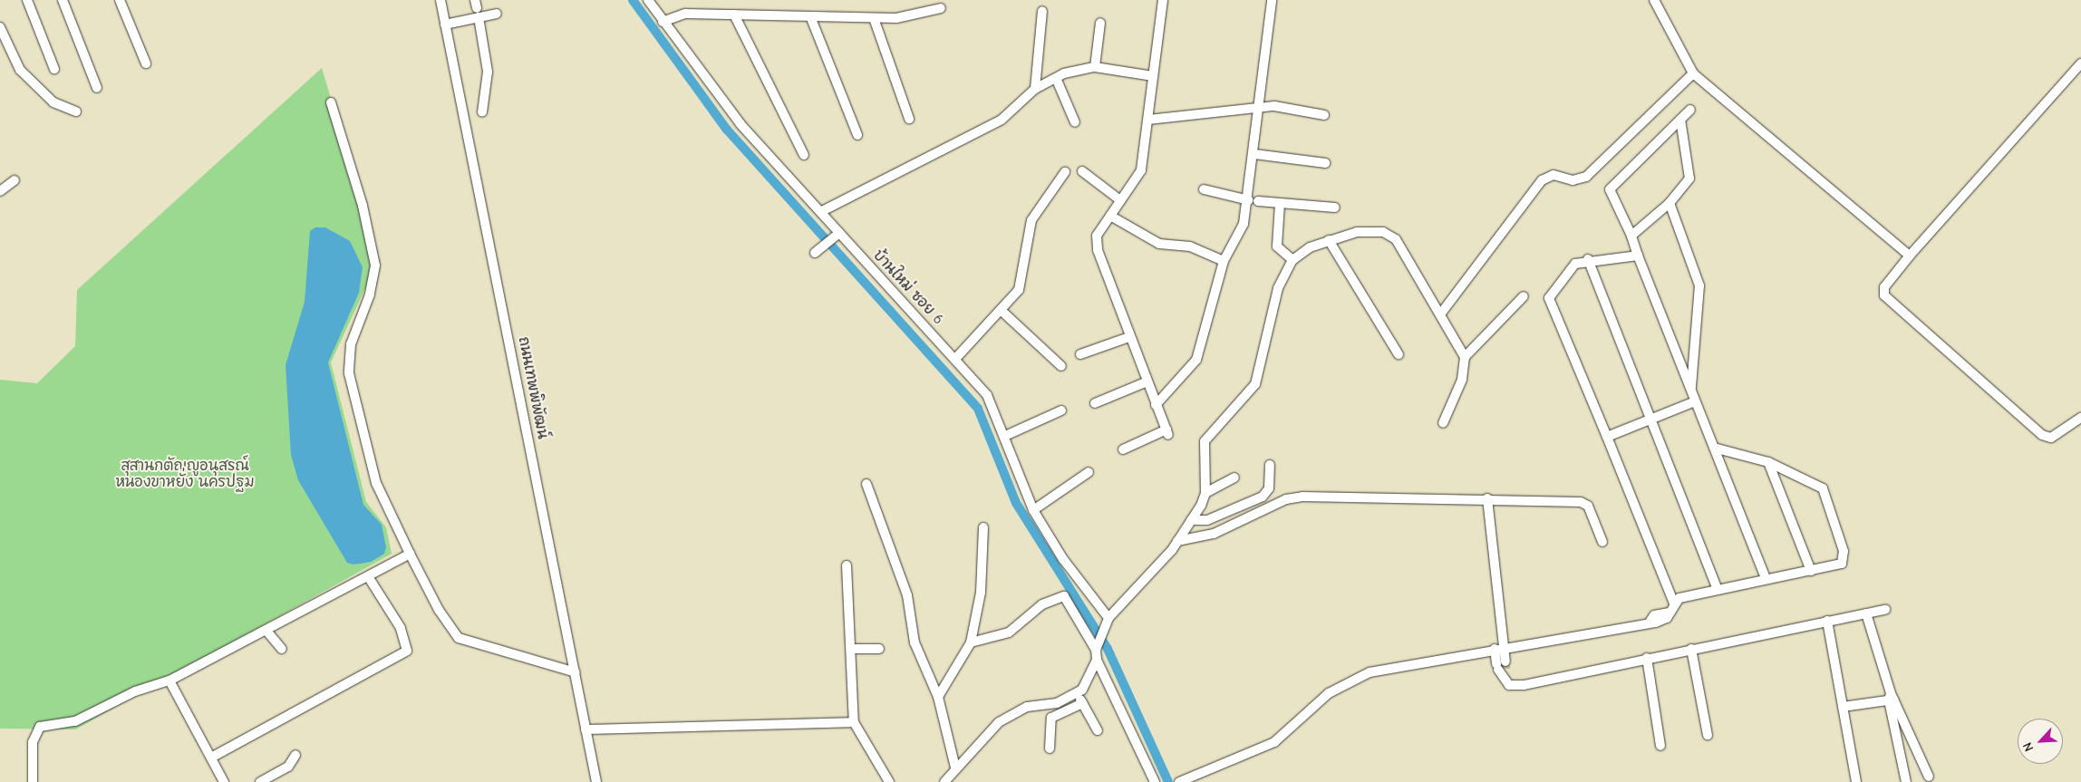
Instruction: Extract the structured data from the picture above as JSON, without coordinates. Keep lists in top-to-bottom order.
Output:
{
  "streets": {
    "street": ["บ้านใหม่ ซอย 6", "ถนนเทพพิพัฒน์"]
  },
  "parks": ["สุสานกตัญญูอนุสรณ์ หนองขาหยั่ง นครปฐม"],
  "north": "bottom left"
}
